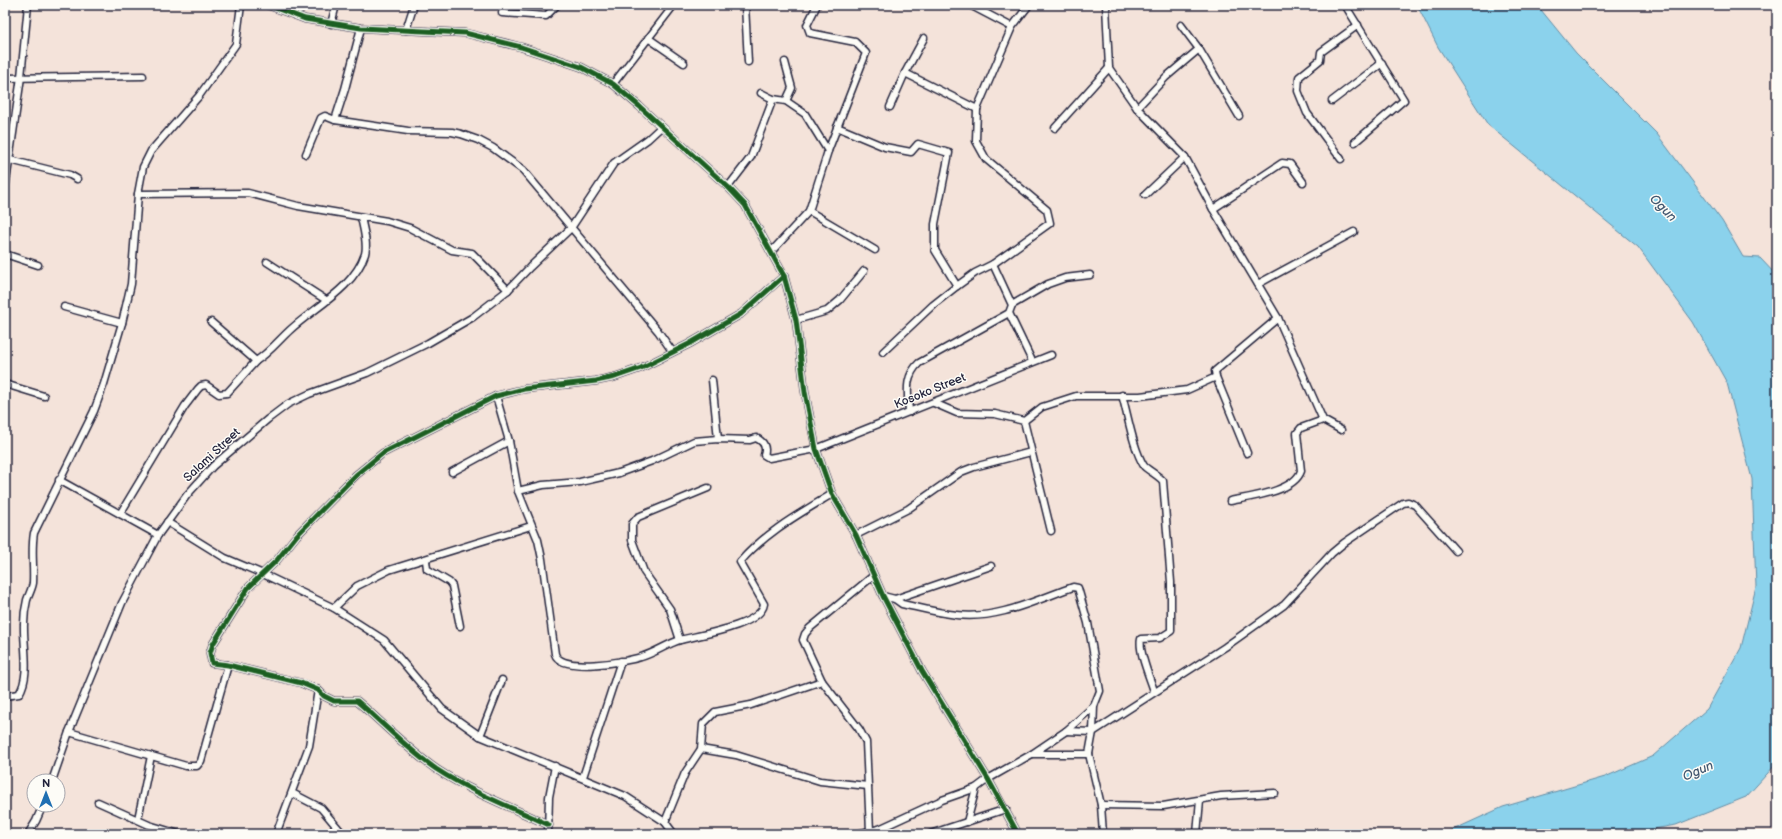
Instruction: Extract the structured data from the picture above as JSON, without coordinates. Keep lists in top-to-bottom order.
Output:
{
  "streets": {
    "street": ["Kosoko Street", "Salami Street"]
  },
  "water": ["Ogun"],
  "north": "top"
}
